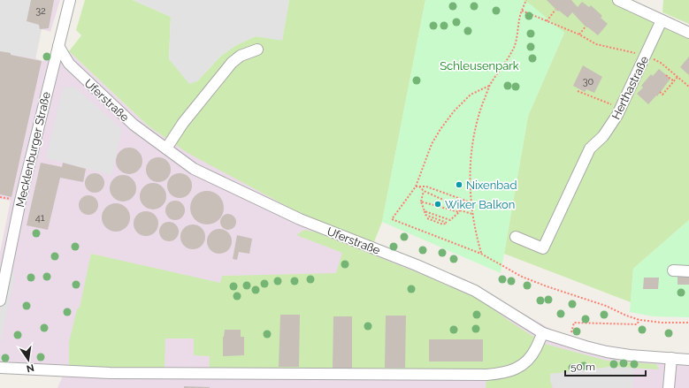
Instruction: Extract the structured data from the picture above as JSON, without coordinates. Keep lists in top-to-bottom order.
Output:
{
  "streets": {
    "street": ["Herthastraße", "Uferstraße", "Mecklenburger Straße"]
  },
  "crossings": [
    ["Uferstraße", "Mecklenburger Straße"]
  ],
  "parks": ["Schleusenpark"],
  "places": ["Nixenbad", "Wiker Balkon"],
  "house_numbers": ["32", "30", "41"],
  "scale_bar": "50 m",
  "north": "bottom"
}
